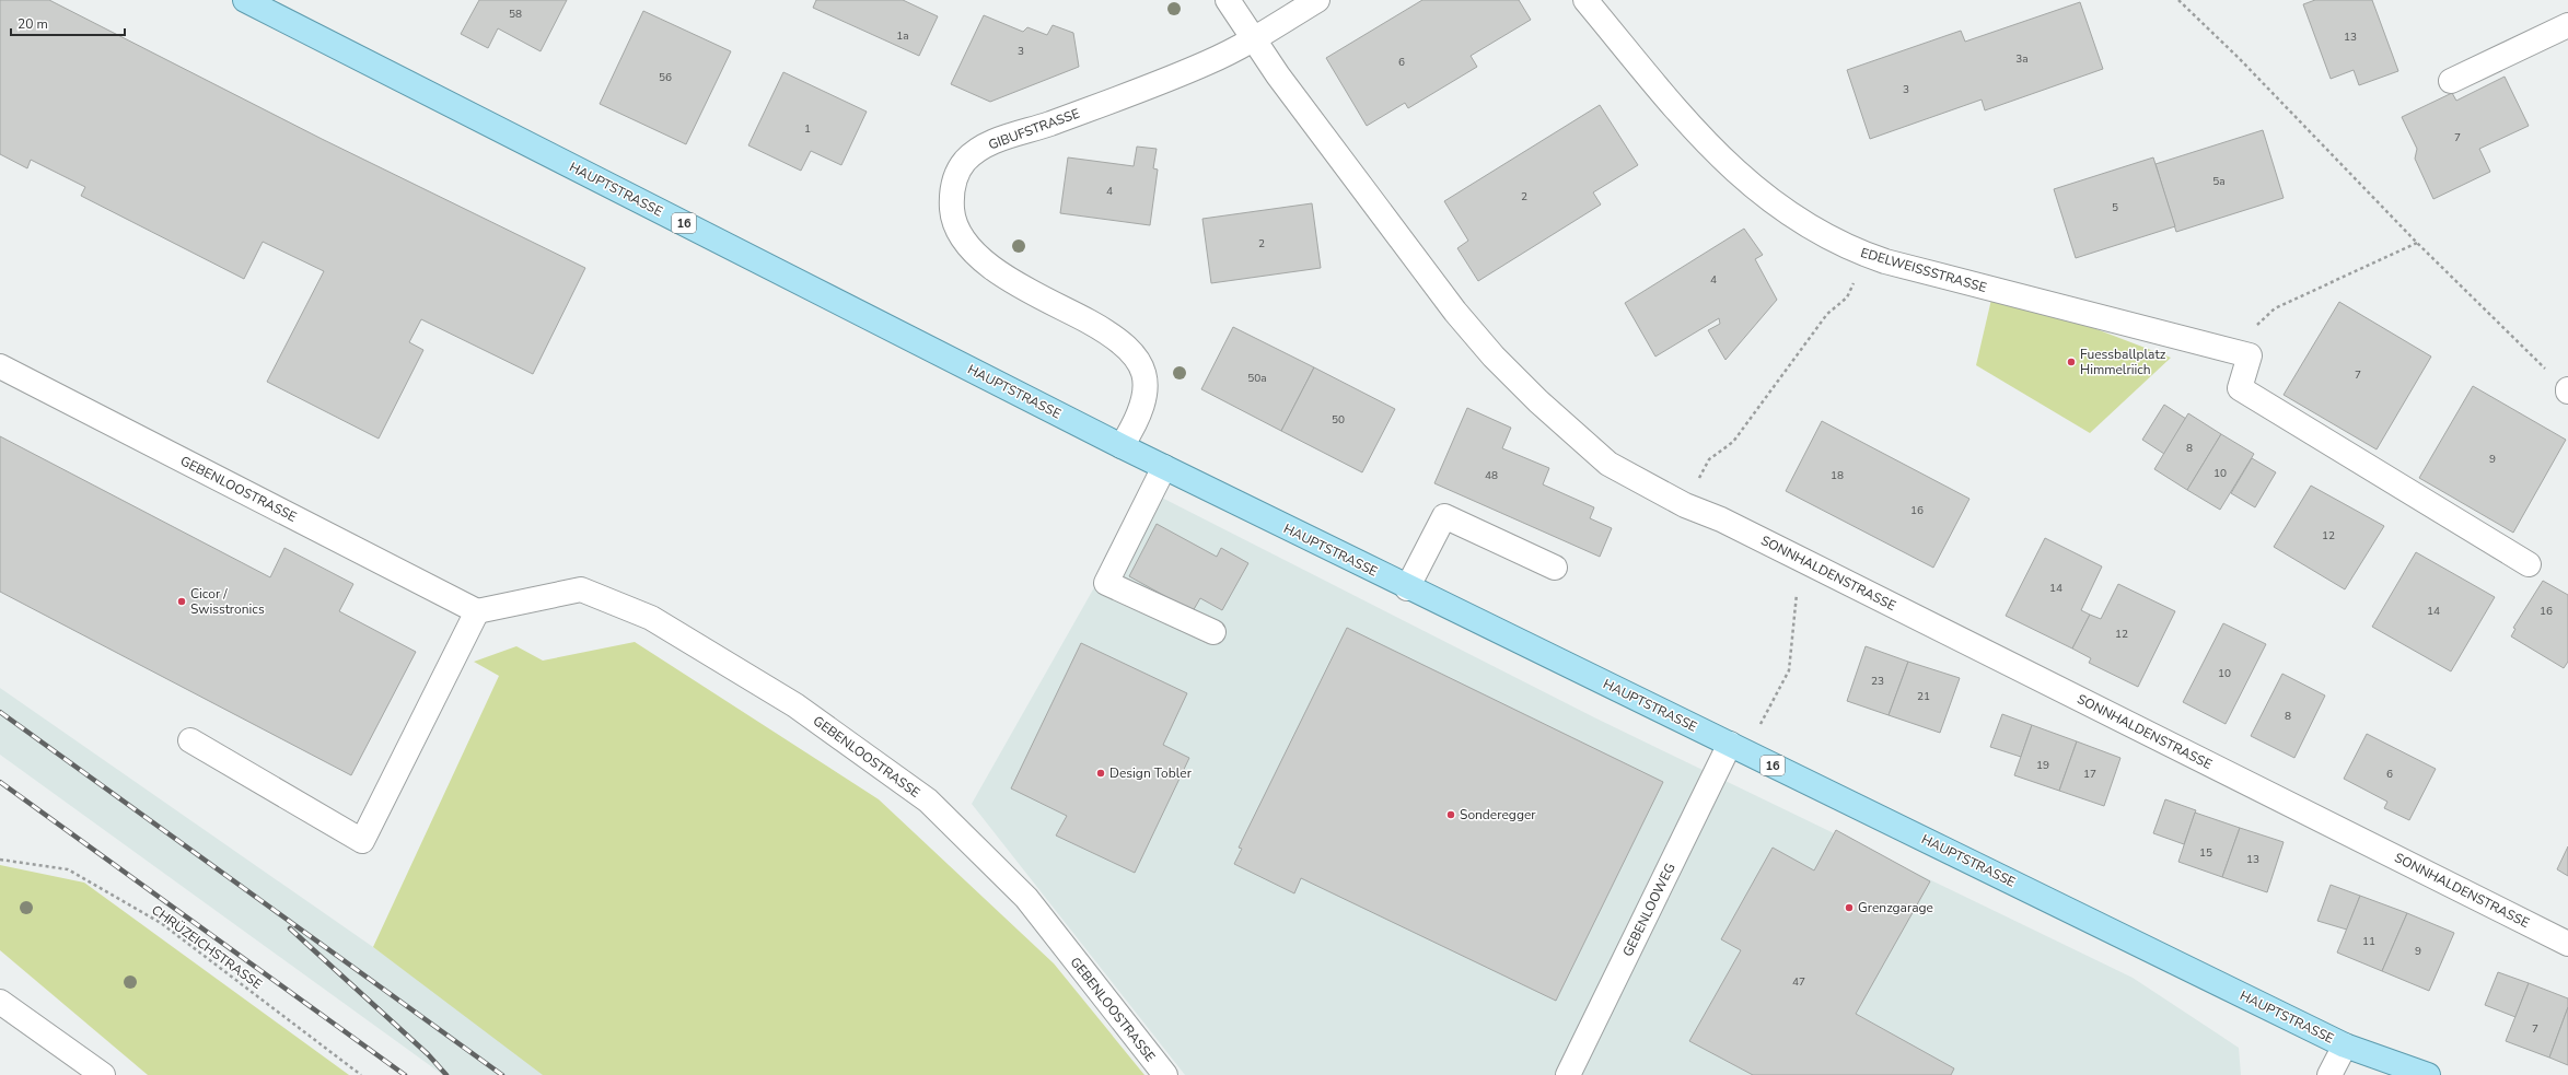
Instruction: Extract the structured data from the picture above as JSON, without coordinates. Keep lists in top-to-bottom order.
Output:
{
  "streets": {
    "main road": ["HAUPTSTRASSE", "16"],
    "street": [
      "GIBUFSTRASSE",
      "EDELWEISSSTRASSE",
      "GEBENLOOSTRASSE",
      "SONNHALDENSTRASSE",
      "GEBENLOOWEG"
    ],
    "path": ["CHRÜZEICHSTRASSE"]
  },
  "crossings": [
    ["GIBUFSTRASSE", "HAUPTSTRASSE"],
    ["GIBUFSTRASSE", "SONNHALDENSTRASSE"],
    ["HAUPTSTRASSE", "GEBENLOOWEG"]
  ],
  "places": [
    "Fuessballplatz Himmelriich",
    "Cicor / Swisstronics",
    "Design Tobler",
    "Sonderegger",
    "Grenzgarage"
  ],
  "house_numbers": [
    "58",
    "1a",
    "13",
    "3",
    "3a",
    "6",
    "56",
    "3",
    "1",
    "7",
    "5a",
    "4",
    "2",
    "5",
    "2",
    "4",
    "7",
    "50a",
    "50",
    "8",
    "9",
    "10",
    "48",
    "18",
    "16",
    "12",
    "14",
    "14",
    "16",
    "12",
    "10",
    "23",
    "21",
    "8",
    "19",
    "17",
    "6",
    "15",
    "13",
    "11",
    "9",
    "47",
    "7"
  ],
  "scale_bar": "20 m"
}
